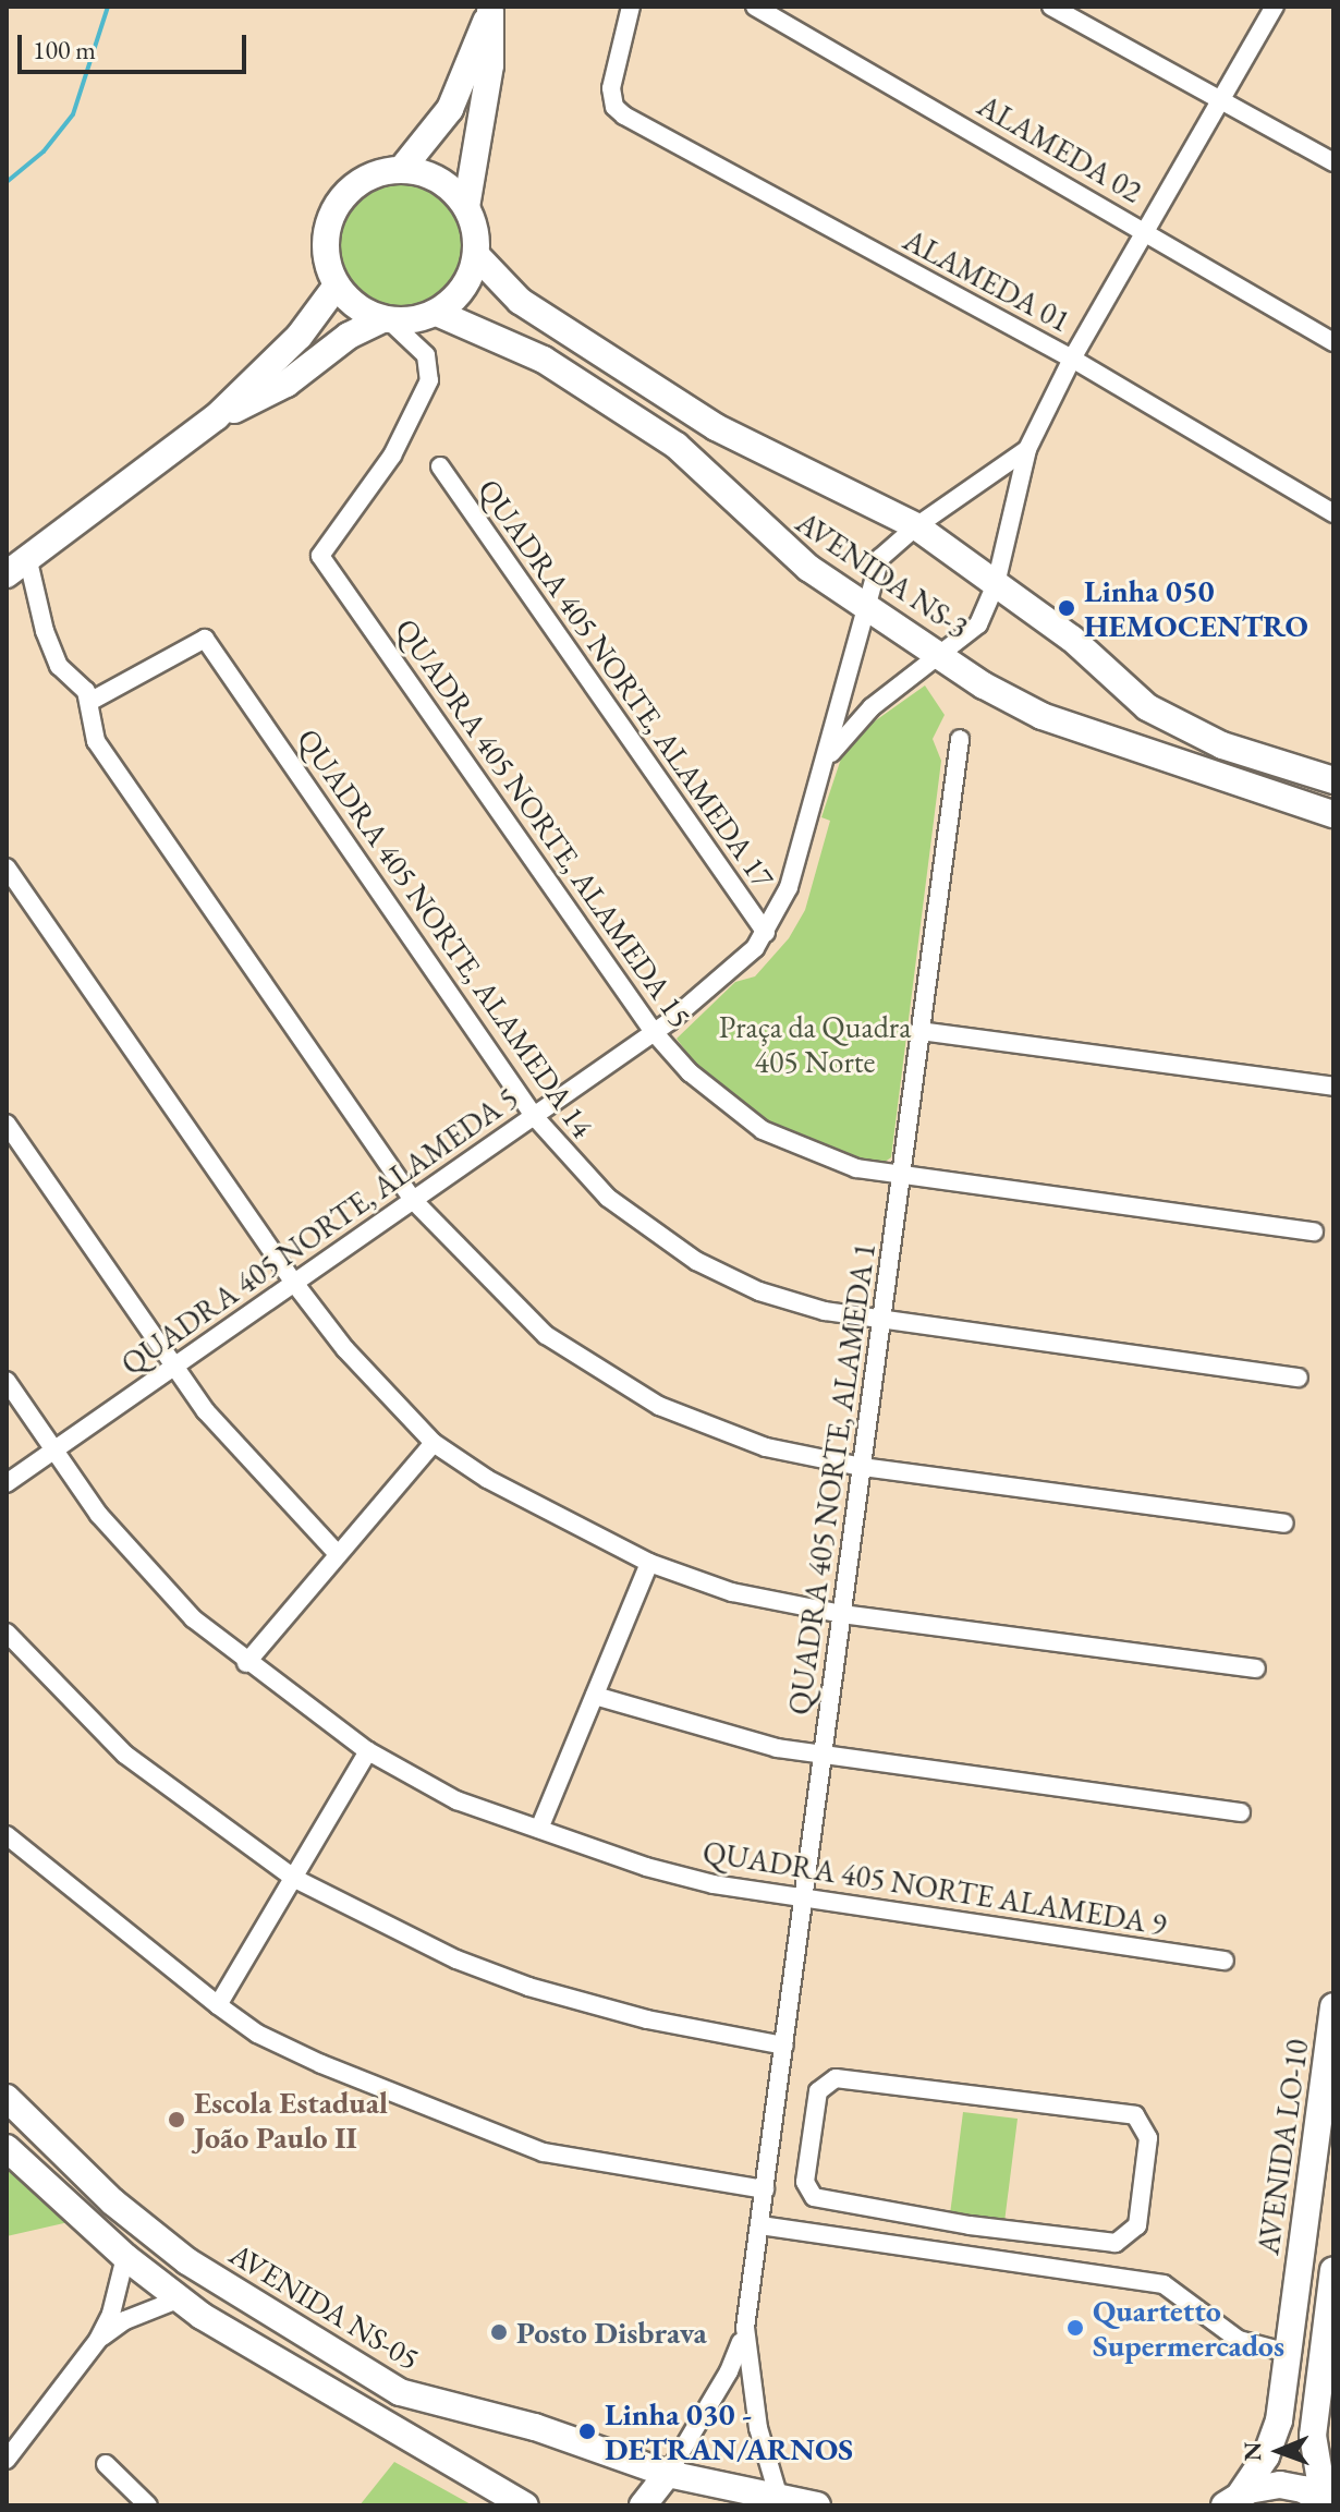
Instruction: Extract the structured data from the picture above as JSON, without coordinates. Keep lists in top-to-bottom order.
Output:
{
  "streets": {
    "street": [
      "ALAMEDA 02",
      "ALAMEDA 01",
      "AVENIDA NS-3",
      "QUADRA 405 NORTE, ALAMEDA 17",
      "QUADRA 405 NORTE, ALAMEDA 15",
      "QUADRA 405 NORTE, ALAMEDA 14",
      "QUADRA 405 NORTE, ALAMEDA 5",
      "QUADRA 405 NORTE, ALAMEDA 1",
      "QUADRA 405 NORTE ALAMEDA 9",
      "AVENIDA LO-10",
      "AVENIDA NS-05"
    ]
  },
  "crossings": [
    ["ALAMEDA 02", "QUADRA 405 NORTE, ALAMEDA 5"],
    ["ALAMEDA 01", "QUADRA 405 NORTE, ALAMEDA 5"],
    ["AVENIDA NS-3", "QUADRA 405 NORTE, ALAMEDA 15"],
    ["AVENIDA NS-3", "QUADRA 405 NORTE, ALAMEDA 5"],
    ["QUADRA 405 NORTE, ALAMEDA 17", "QUADRA 405 NORTE, ALAMEDA 5"],
    ["QUADRA 405 NORTE, ALAMEDA 15", "QUADRA 405 NORTE, ALAMEDA 5"],
    ["QUADRA 405 NORTE, ALAMEDA 15", "QUADRA 405 NORTE, ALAMEDA 1"],
    ["QUADRA 405 NORTE, ALAMEDA 14", "QUADRA 405 NORTE, ALAMEDA 5"],
    ["QUADRA 405 NORTE, ALAMEDA 14", "QUADRA 405 NORTE, ALAMEDA 1"],
    ["QUADRA 405 NORTE, ALAMEDA 5", "QUADRA 405 NORTE ALAMEDA 9"],
    ["QUADRA 405 NORTE, ALAMEDA 1", "QUADRA 405 NORTE ALAMEDA 9"]
  ],
  "parks": ["Praça da Quadra 405 Norte"],
  "places": [
    "Linha 050 HEMOCENTRO",
    "Escola Estadual João Paulo II",
    "Quartetto Supermercados",
    "Posto Disbrava",
    "Linha 030 - DETRAN/ARNOS"
  ],
  "scale_bar": "100 m",
  "north": "left"
}
